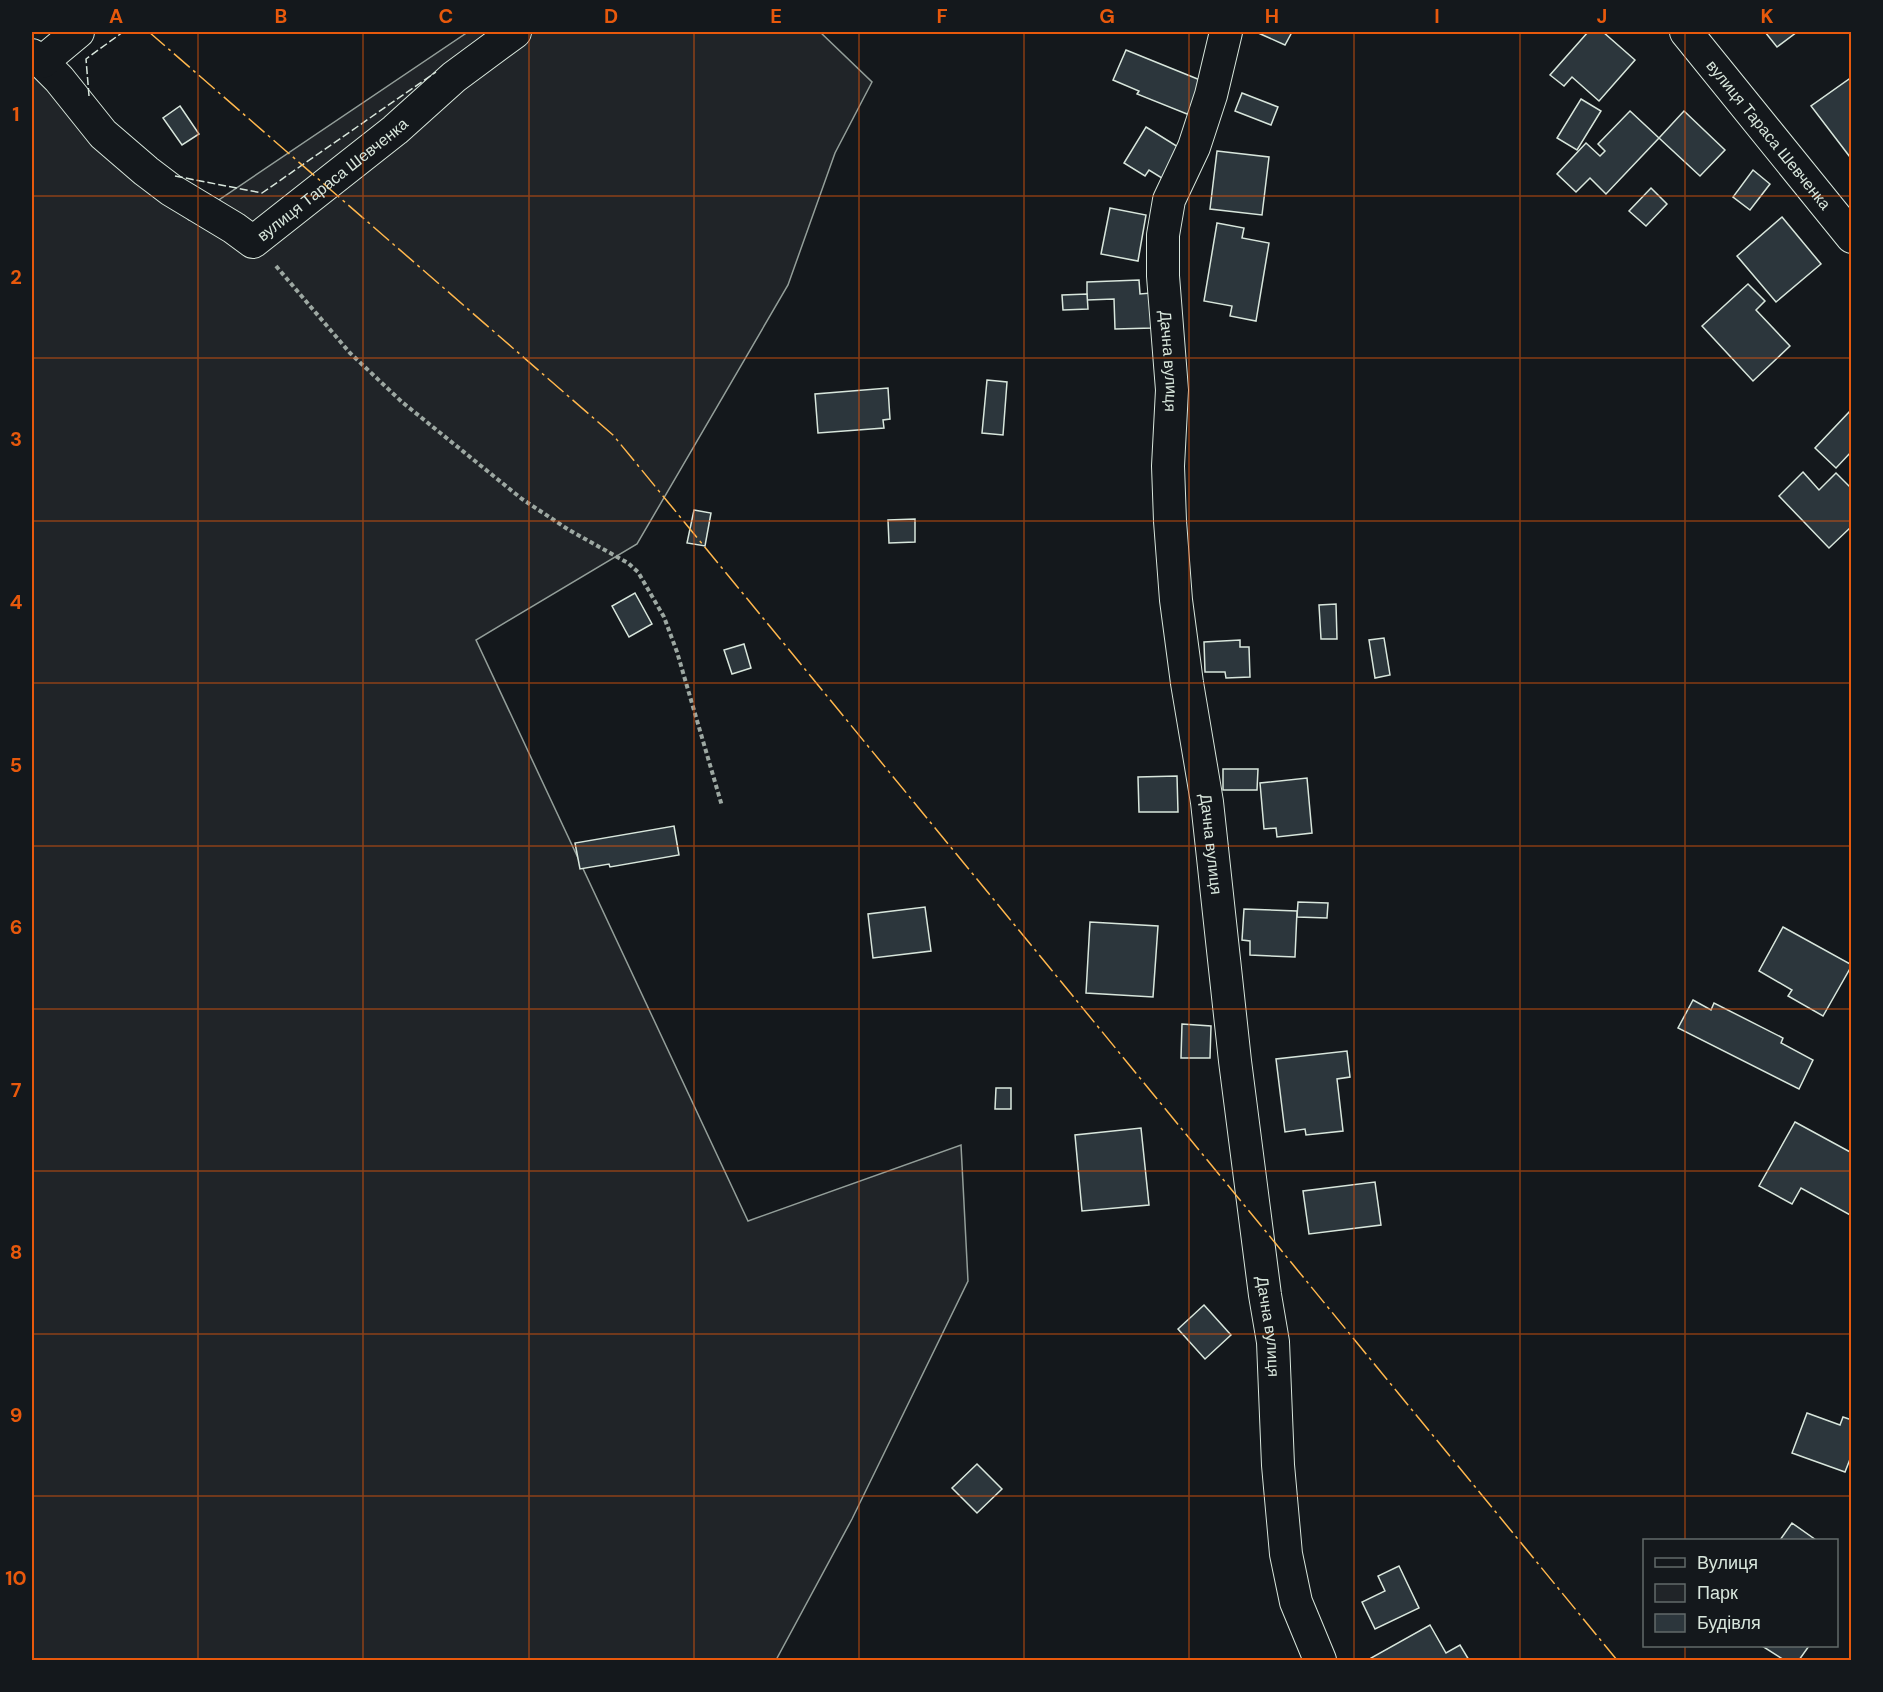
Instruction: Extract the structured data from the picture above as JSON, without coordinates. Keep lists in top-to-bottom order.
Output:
{
  "streets": {
    "street": ["вулиця Тараса Шевченка", "Дачна вулиця"]
  },
  "legend": ["Вулиця", "Парк", "Будівля"],
  "grid": {
    "columns": [
      "A",
      "B",
      "C",
      "D",
      "E",
      "F",
      "G",
      "H",
      "I",
      "J",
      "K"
    ],
    "rows": [
      "1",
      "2",
      "3",
      "4",
      "5",
      "6",
      "7",
      "8",
      "9",
      "10"
    ]
  }
}
